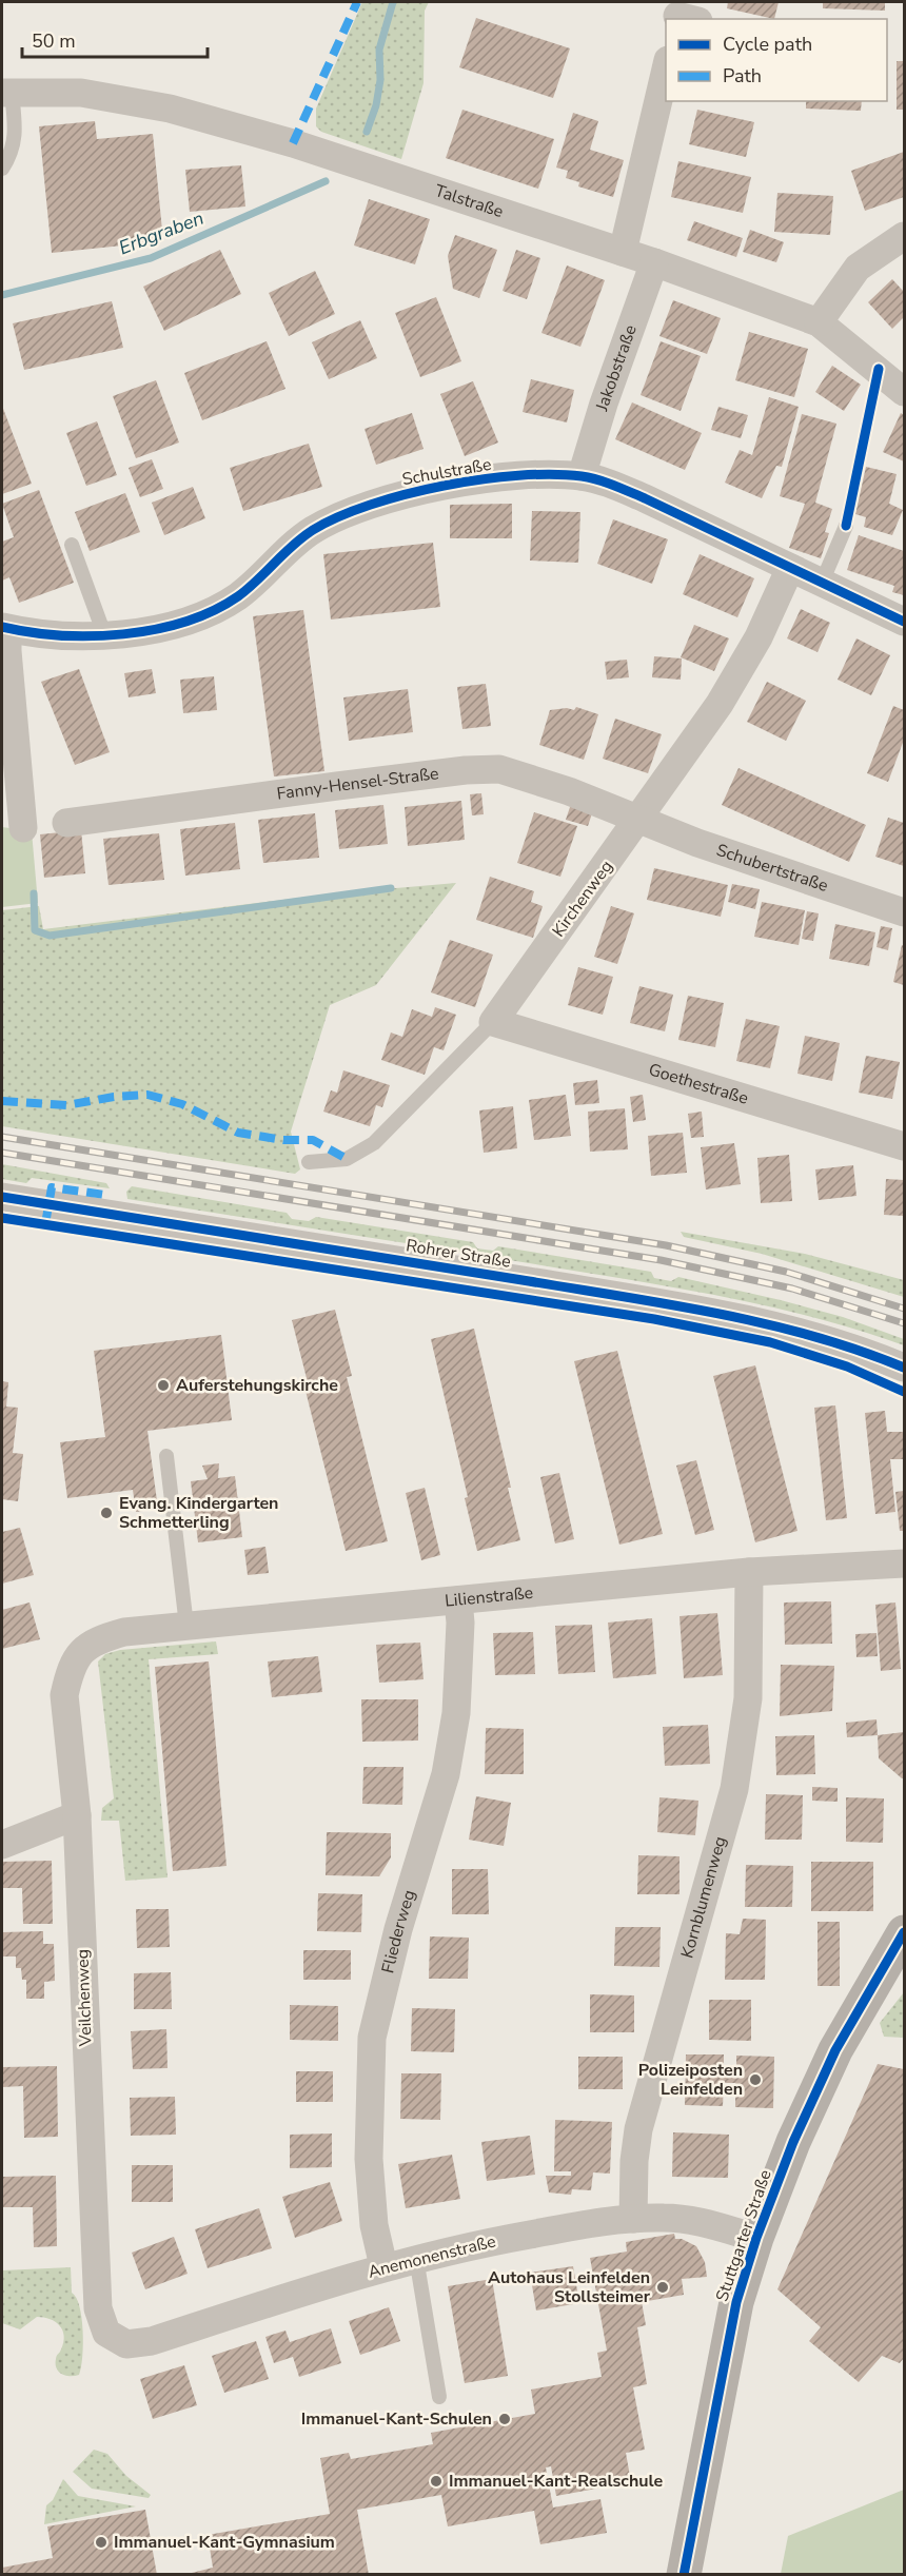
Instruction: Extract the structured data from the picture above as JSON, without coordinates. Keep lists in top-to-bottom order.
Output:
{
  "streets": {
    "main road": ["Stuttgarter Straße"],
    "street": [
      "Talstraße",
      "Jakobstraße",
      "Schulstraße",
      "Fanny-Hensel-Straße",
      "Schubertstraße",
      "Kirchenweg",
      "Goethestraße",
      "Rohrer Straße",
      "Lilienstraße",
      "Kornblumenweg",
      "Fliederweg",
      "Veilchenweg",
      "Anemonenstraße"
    ]
  },
  "crossings": [
    ["Talstraße", "Jakobstraße"],
    ["Jakobstraße", "Schulstraße"],
    ["Schulstraße", "Kirchenweg"],
    ["Fanny-Hensel-Straße", "Schubertstraße"],
    ["Fanny-Hensel-Straße", "Kirchenweg"],
    ["Schubertstraße", "Kirchenweg"],
    ["Kirchenweg", "Goethestraße"],
    ["Lilienstraße", "Kornblumenweg"],
    ["Lilienstraße", "Fliederweg"],
    ["Lilienstraße", "Veilchenweg"],
    ["Kornblumenweg", "Anemonenstraße"],
    ["Fliederweg", "Anemonenstraße"],
    ["Veilchenweg", "Anemonenstraße"],
    ["Stuttgarter Straße", "Anemonenstraße"]
  ],
  "water": ["Erbgraben"],
  "places": [
    "Auferstehungskirche",
    "Evang. Kindergarten Schmetterling",
    "Polizeiposten Leinfelden",
    "Autohaus Leinfelden Stollsteimer",
    "Immanuel-Kant-Schulen",
    "Immanuel-Kant-Realschule",
    "Immanuel-Kant-Gymnasium"
  ],
  "legend": ["Cycle path", "Path"],
  "scale_bar": "50 m"
}
